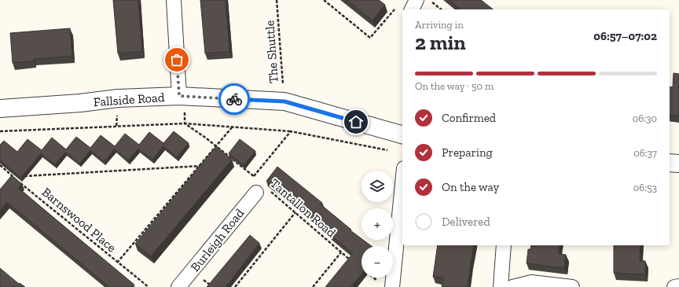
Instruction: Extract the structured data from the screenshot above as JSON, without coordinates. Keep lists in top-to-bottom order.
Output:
{
  "streets": {
    "street": ["Fallside Road", "Burleigh Road"],
    "path": ["The Shuttle", "Tantallon Road", "Barnswood Place"]
  },
  "crossings": [
    ["The Shuttle", "Fallside Road"],
    ["Tantallon Road", "Burleigh Road"]
  ],
  "page": {
    "heading": ["2 min", "Arriving in", "06:57–07:02"],
    "bar": "On the way · 50 m",
    "list": [
      ["Confirmed", "06:30"],
      ["Preparing", "06:37"],
      ["On the way", "06:53"],
      "Delivered"
    ],
    "map_buttons": ["+", "−"]
  }
}
